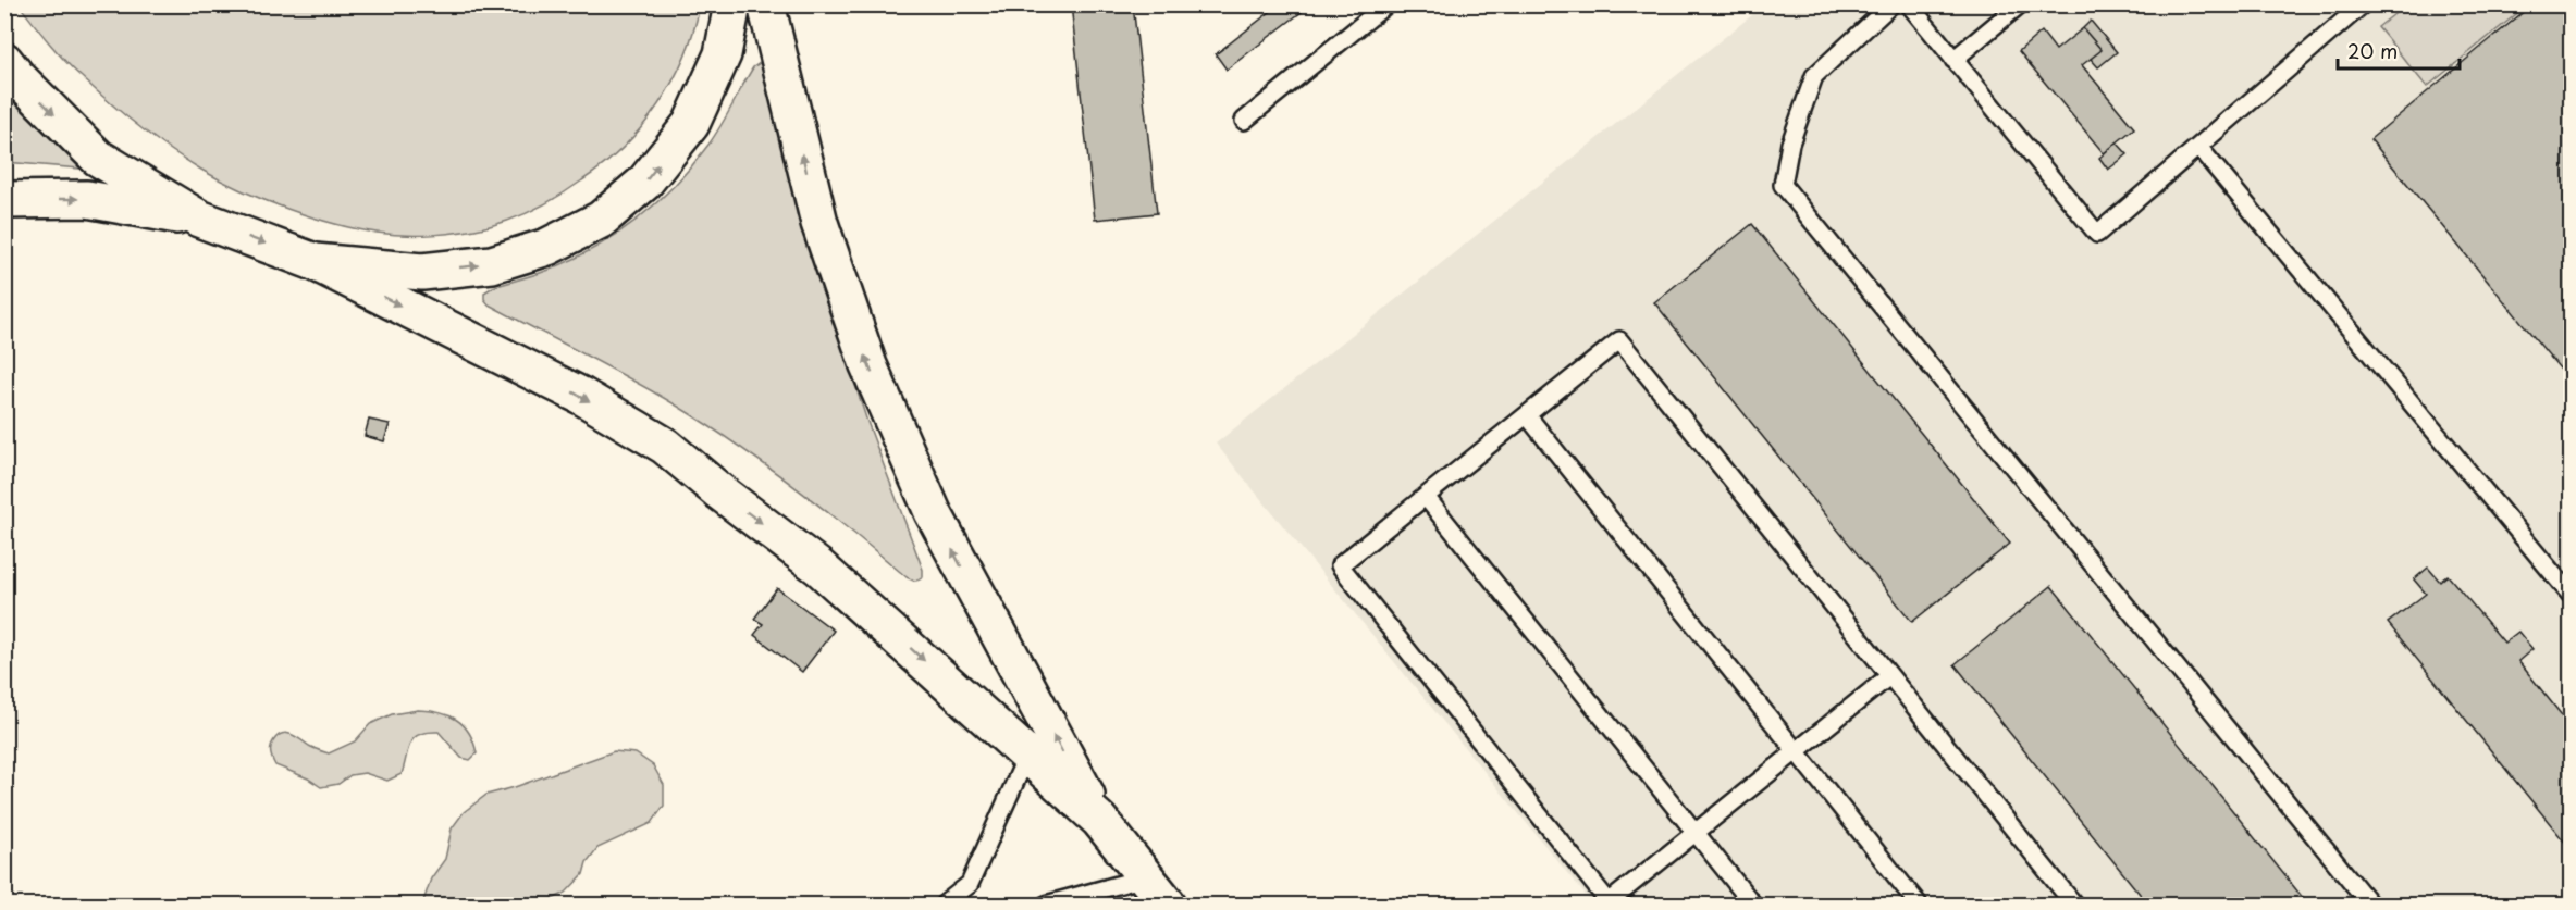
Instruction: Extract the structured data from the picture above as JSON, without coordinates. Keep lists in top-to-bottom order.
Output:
{
  "scale_bar": "20 m"
}
